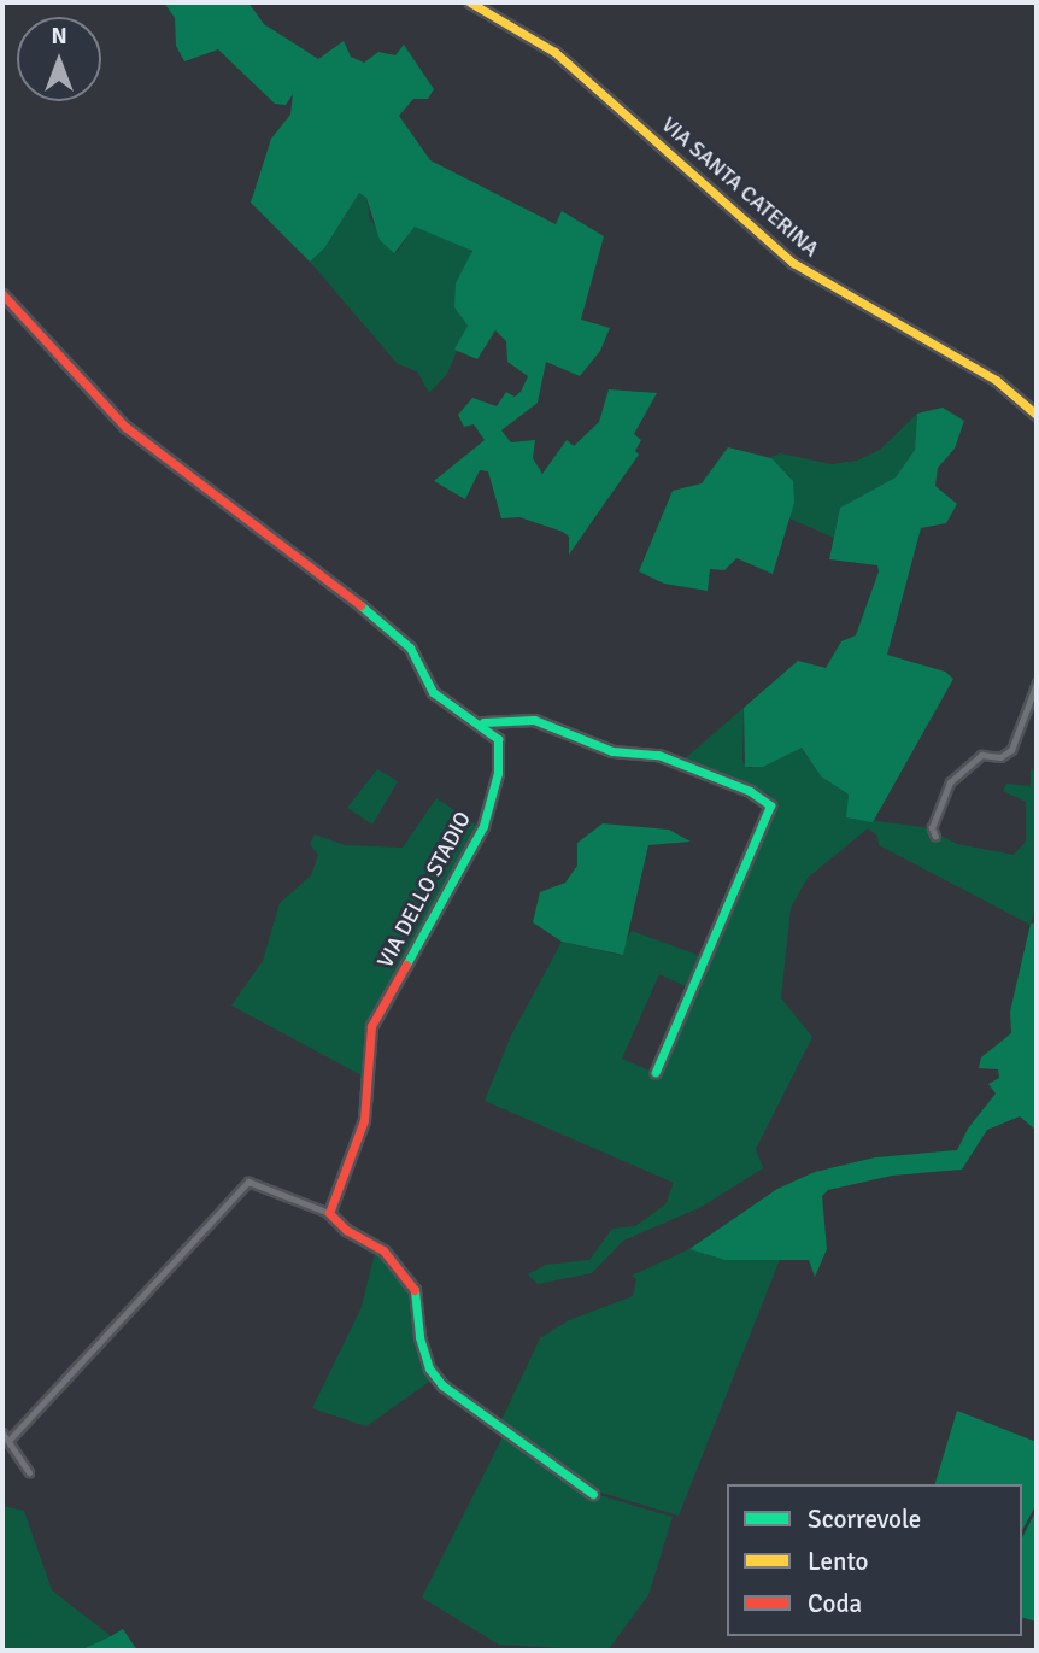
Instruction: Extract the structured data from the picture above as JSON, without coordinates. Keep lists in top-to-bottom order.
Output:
{
  "streets": {
    "street": ["VIA SANTA CATERINA", "VIA DELLO STADIO"]
  },
  "legend": ["Scorrevole", "Lento", "Coda"],
  "north": "top"
}
